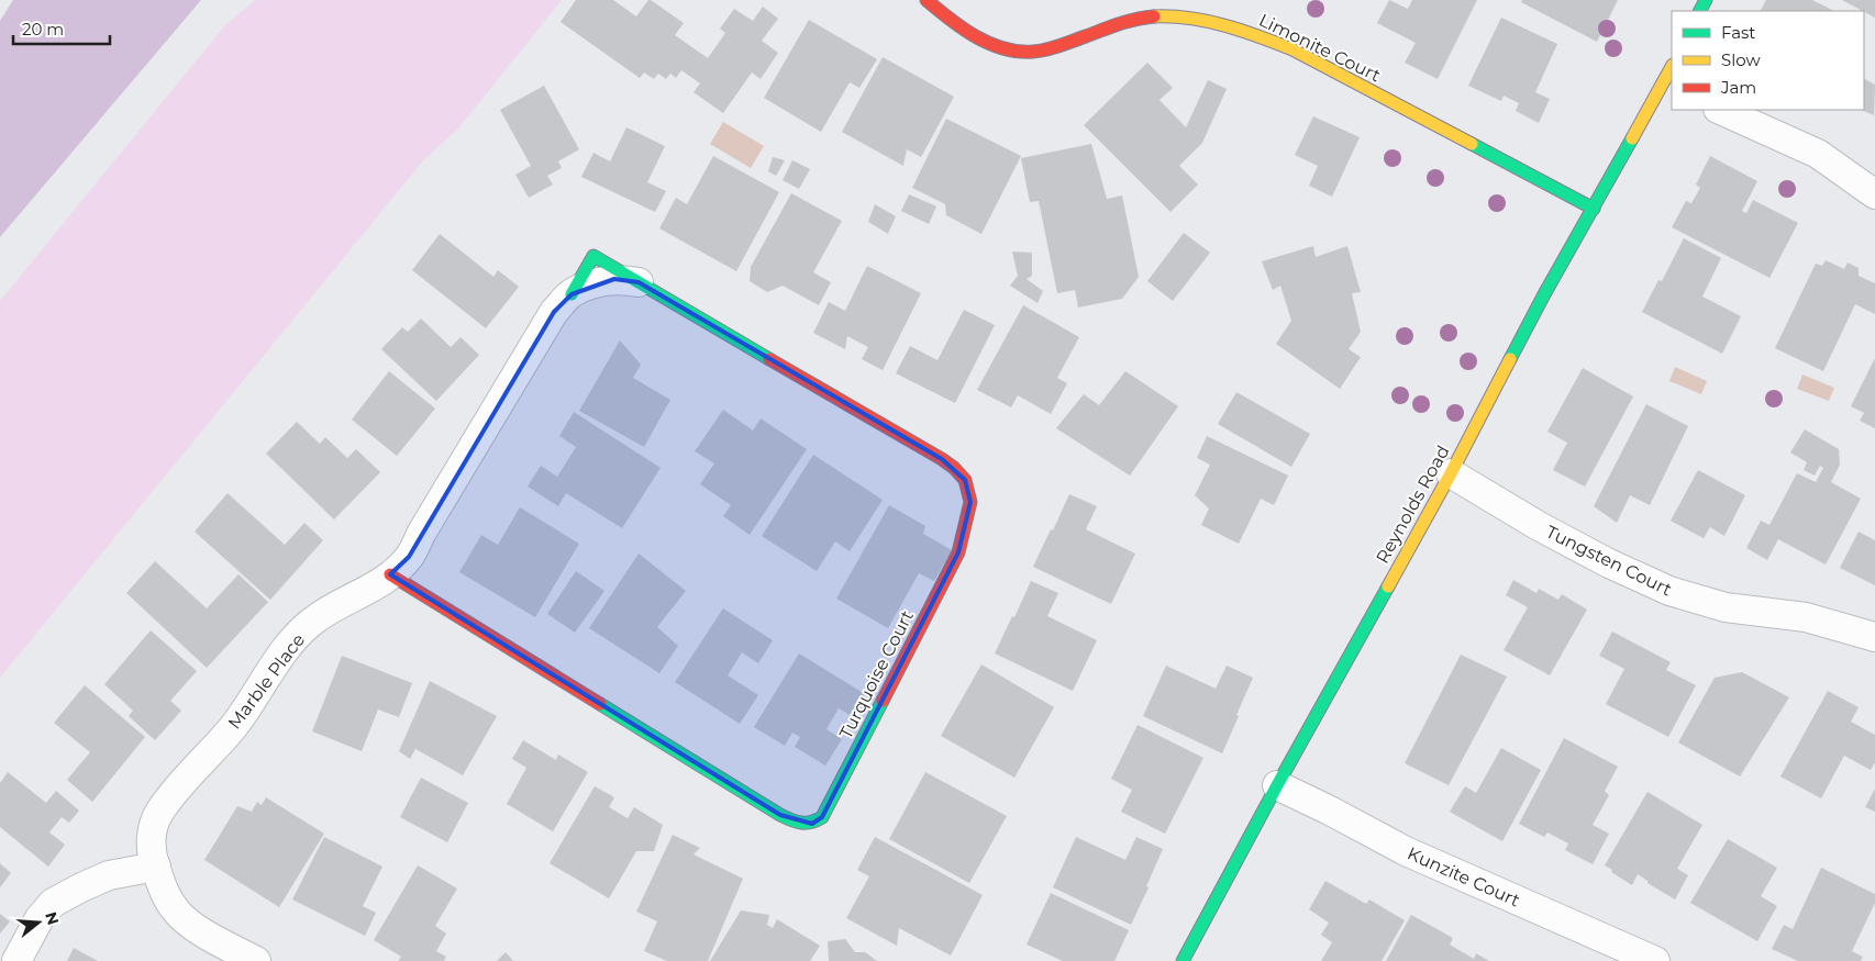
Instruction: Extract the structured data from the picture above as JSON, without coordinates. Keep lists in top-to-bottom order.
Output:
{
  "streets": {
    "street": [
      "Limonite Court",
      "Reynolds Road",
      "Tungsten Court",
      "Turquoise Court",
      "Marble Place",
      "Kunzite Court"
    ]
  },
  "crossings": [
    ["Limonite Court", "Reynolds Road"],
    ["Reynolds Road", "Tungsten Court"],
    ["Reynolds Road", "Kunzite Court"],
    ["Turquoise Court", "Marble Place"]
  ],
  "legend": ["Fast", "Slow", "Jam"],
  "scale_bar": "20 m",
  "north": "right"
}
